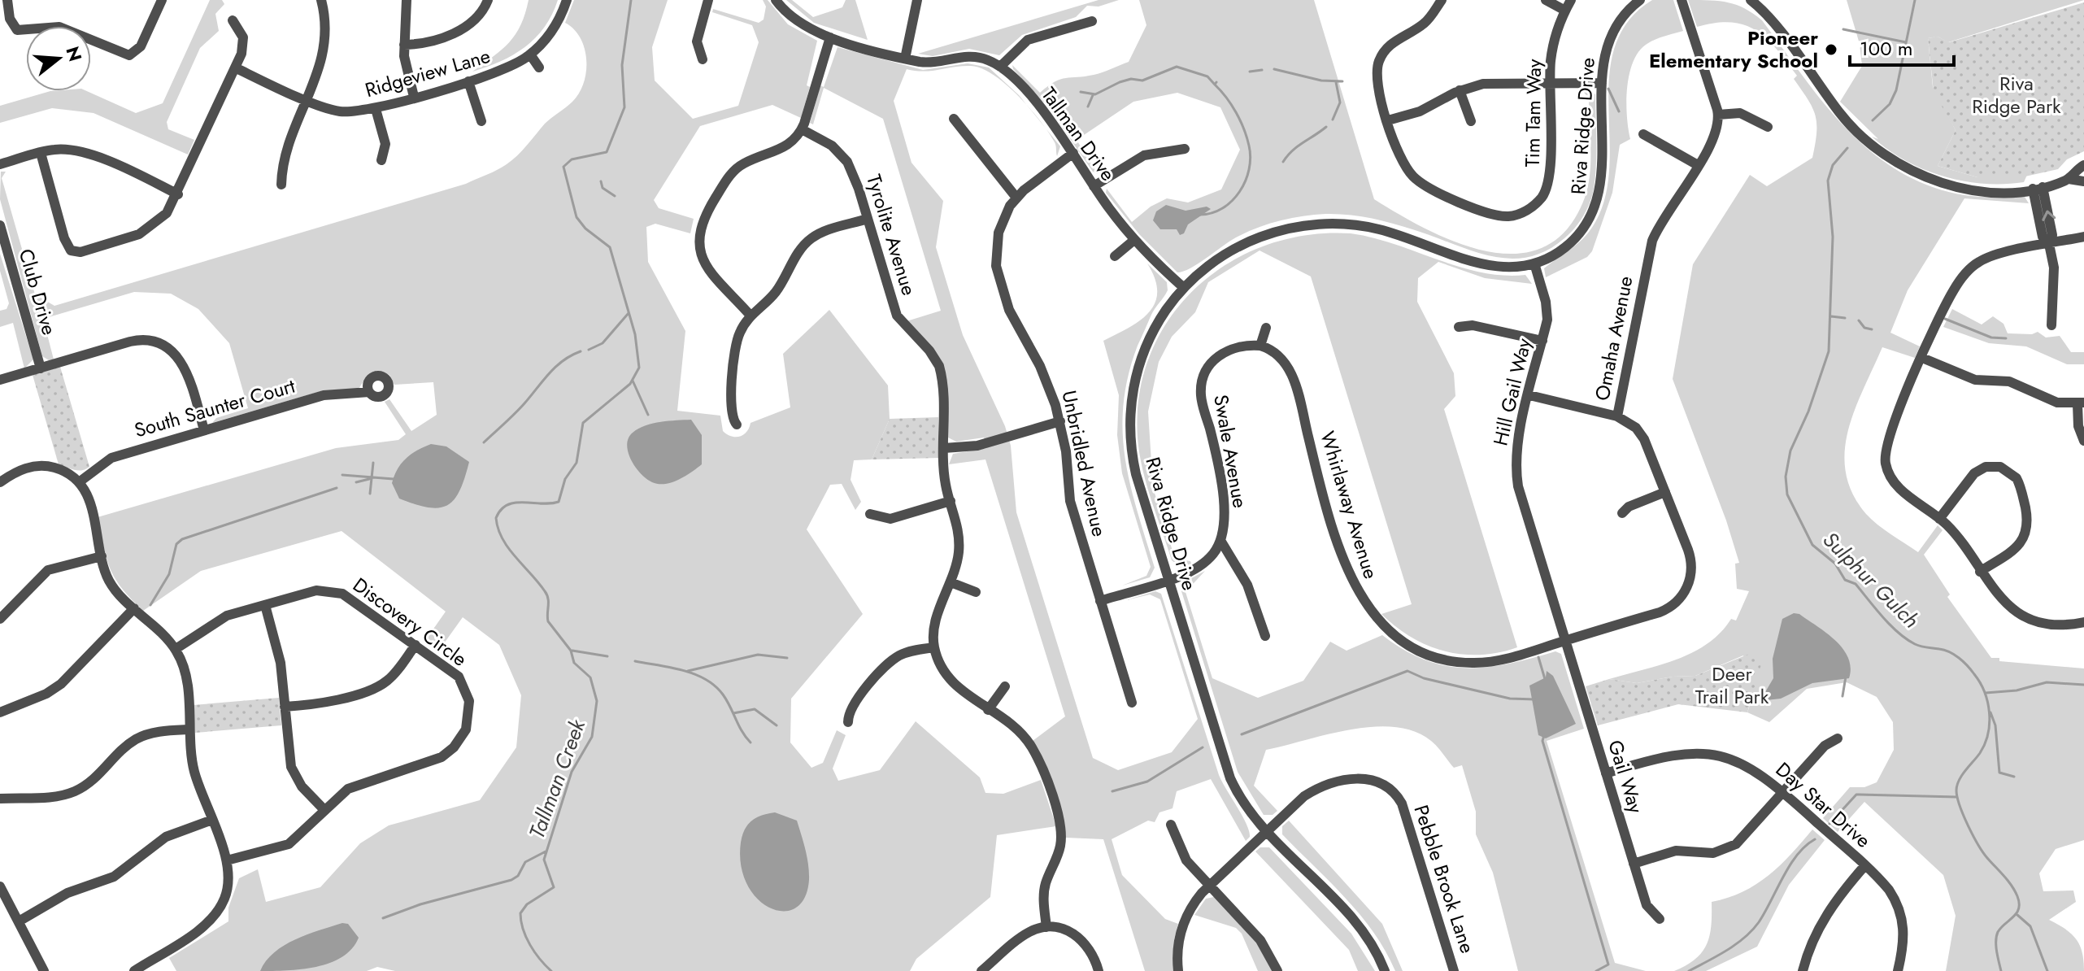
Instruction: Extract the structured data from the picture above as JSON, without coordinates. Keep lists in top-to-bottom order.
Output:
{
  "streets": {
    "street": [
      "Ridgeview Lane",
      "Tim Tam Way",
      "Riva Ridge Drive",
      "Tallman Drive",
      "Tyrolite Avenue",
      "Club Drive",
      "Omaha Avenue",
      "Hill Gail Way",
      "South Saunter Court",
      "Swale Avenue",
      "Unbridled Avenue",
      "Whirlaway Avenue",
      "Discovery Circle",
      "Gail Way",
      "Day Star Drive",
      "Pebble Brook Lane"
    ]
  },
  "crossings": [
    ["Riva Ridge Drive", "Tallman Drive"],
    ["Riva Ridge Drive", "Hill Gail Way"],
    ["Riva Ridge Drive", "Pebble Brook Lane"],
    ["Tallman Drive", "Unbridled Avenue"],
    ["Omaha Avenue", "Hill Gail Way"],
    ["Omaha Avenue", "Whirlaway Avenue"],
    ["Omaha Avenue", "Gail Way"],
    ["Hill Gail Way", "Whirlaway Avenue"],
    ["Hill Gail Way", "Gail Way"],
    ["Swale Avenue", "Whirlaway Avenue"],
    ["Whirlaway Avenue", "Gail Way"],
    ["Gail Way", "Day Star Drive"]
  ],
  "water": ["Sulphur Gulch", "Tallman Creek"],
  "parks": ["Riva Ridge Park", "Deer Trail Park"],
  "places": ["Pioneer Elementary School"],
  "scale_bar": "100 m",
  "north": "right"
}
